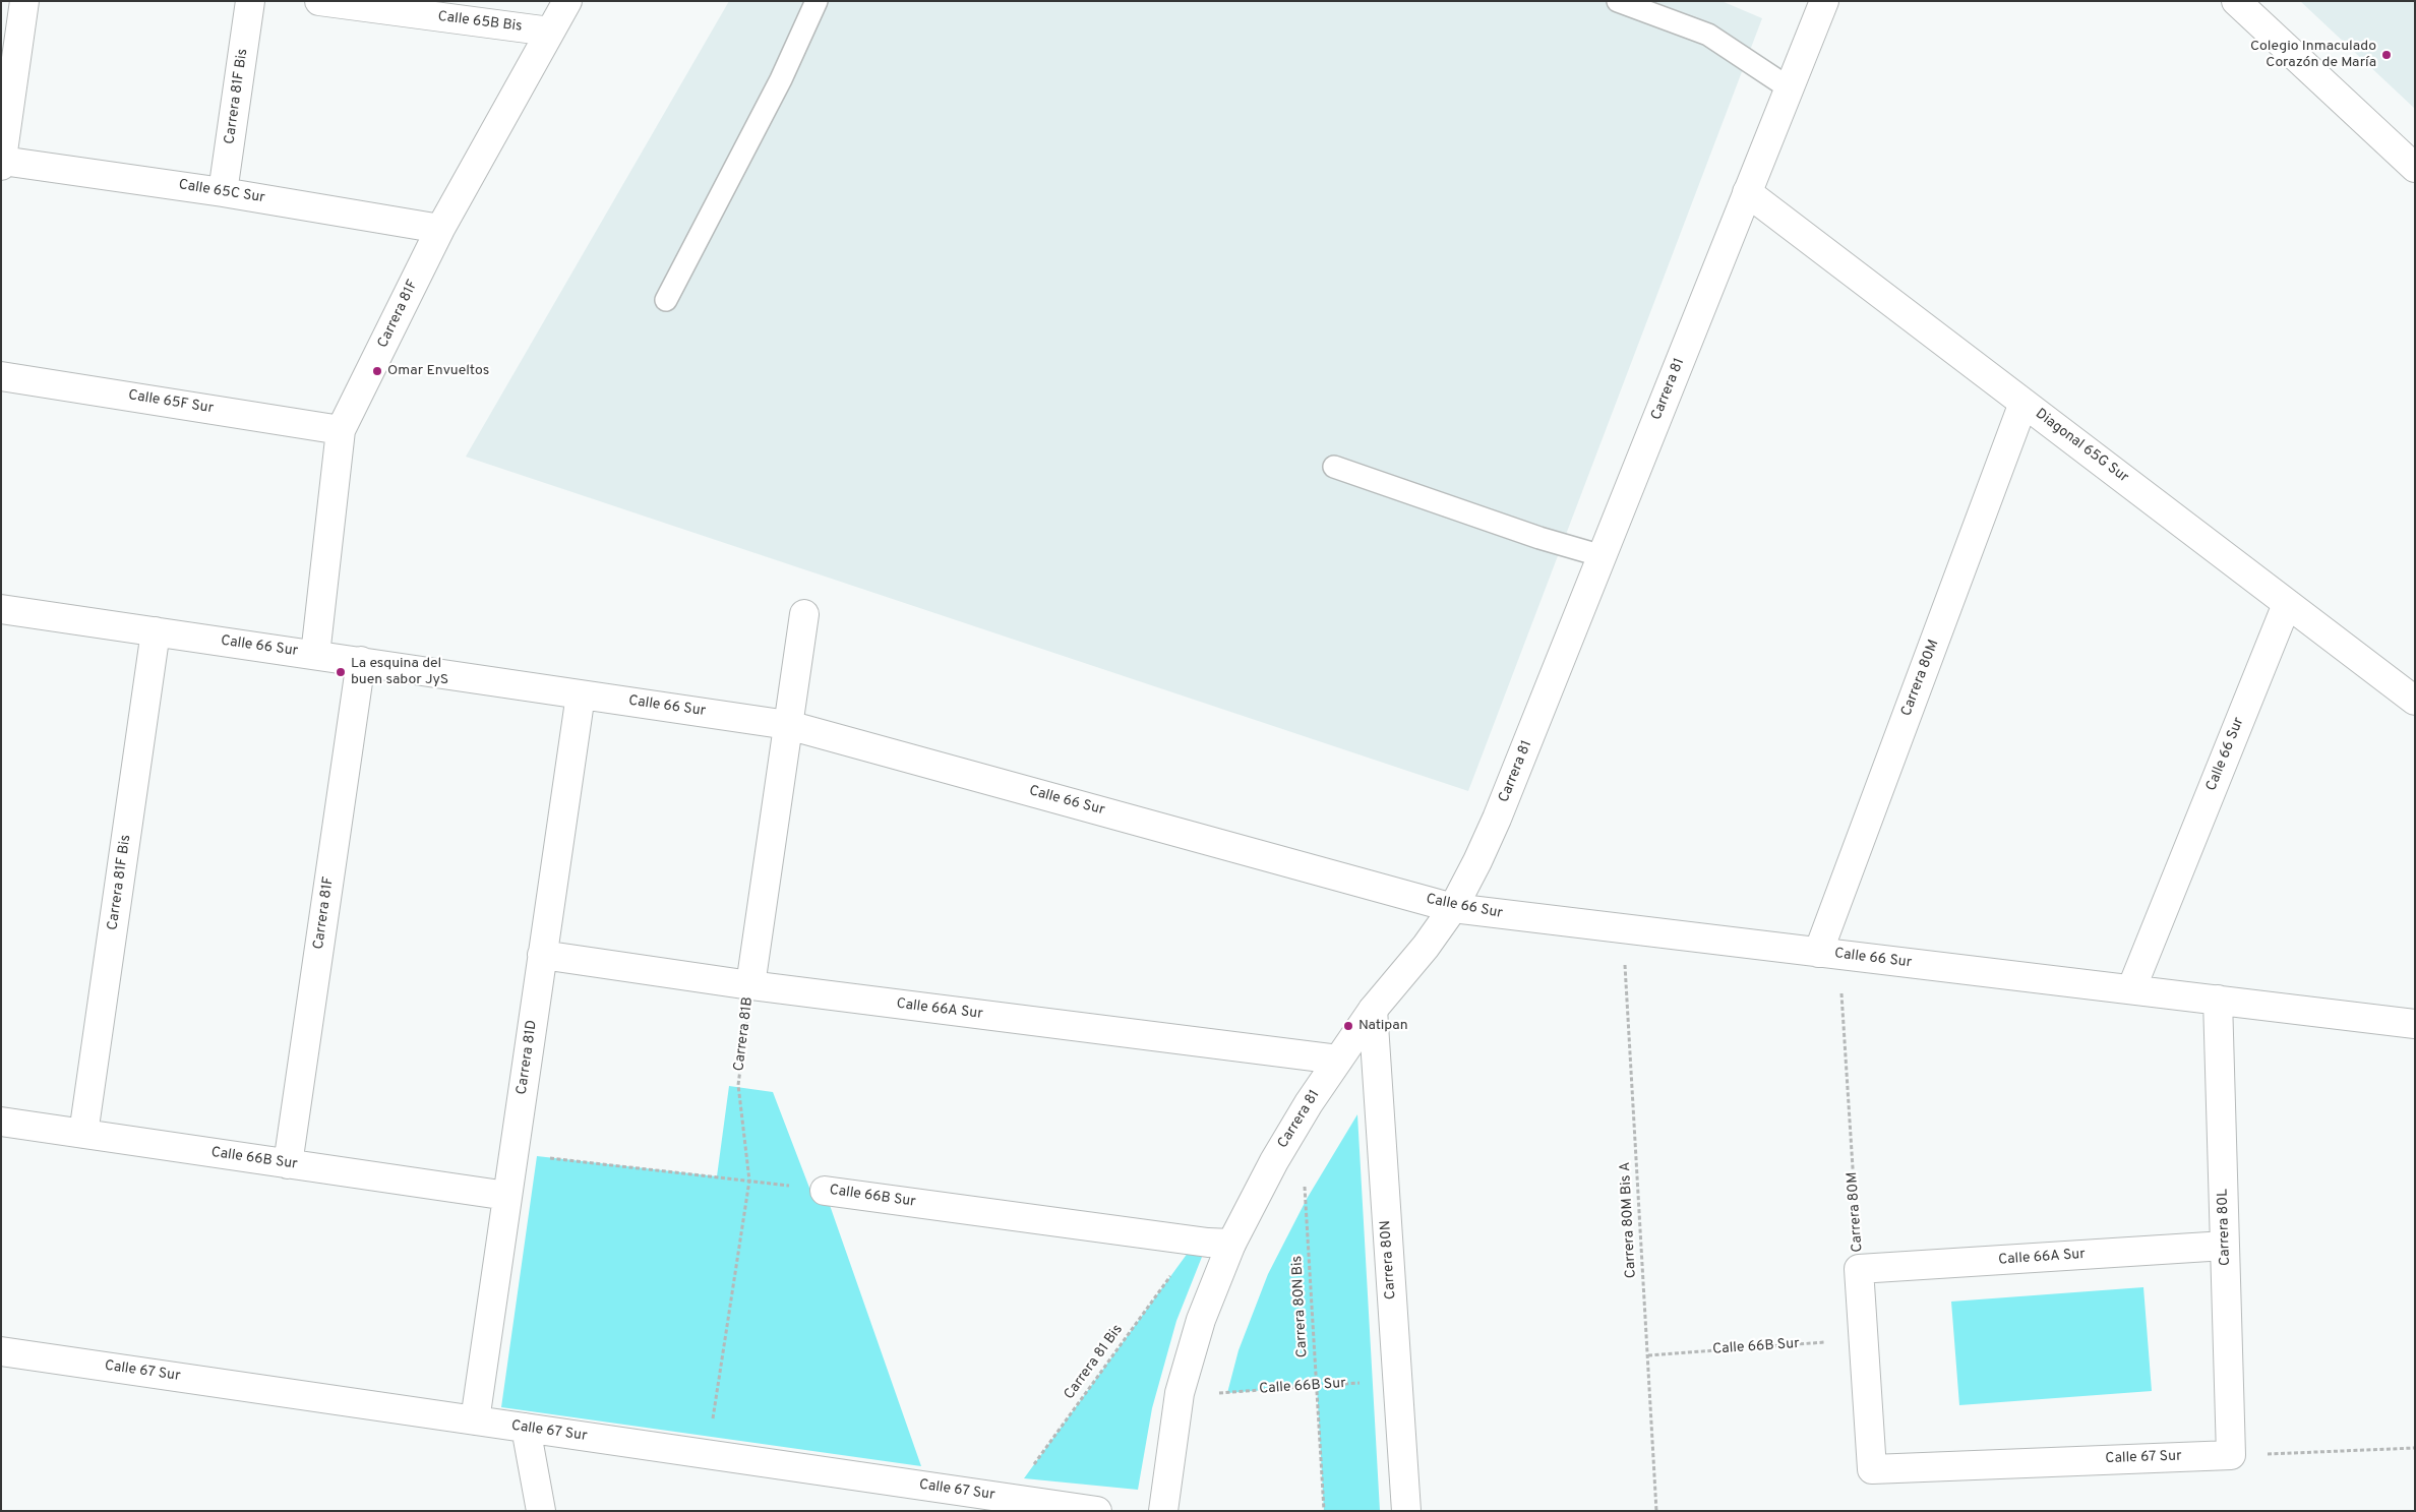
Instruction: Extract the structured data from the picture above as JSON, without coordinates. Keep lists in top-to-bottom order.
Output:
{
  "streets": {
    "street": [
      "Calle 65B Bis",
      "Carrera 81F Bis",
      "Calle 65C Sur",
      "Carrera 81F",
      "Carrera 81",
      "Calle 65F Sur",
      "Diagonal 65G Sur",
      "Calle 66 Sur",
      "Carrera 80M",
      "Calle 66A Sur",
      "Carrera 81B",
      "Carrera 81D",
      "Calle 66B Sur",
      "Carrera 80L",
      "Carrera 80N",
      "Calle 67 Sur"
    ],
    "path": ["Carrera 80M Bis A", "Carrera 80N Bis", "Carrera 81 Bis"]
  },
  "crossings": [
    ["Calle 65B Bis", "Carrera 81F"],
    ["Carrera 81F Bis", "Calle 65C Sur"],
    ["Carrera 81F Bis", "Calle 66 Sur"],
    ["Carrera 81F Bis", "Calle 66B Sur"],
    ["Calle 65C Sur", "Carrera 81F"],
    ["Carrera 81F", "Calle 65F Sur"],
    ["Carrera 81F", "Calle 66 Sur"],
    ["Carrera 81F", "Calle 66B Sur"],
    ["Carrera 81", "Diagonal 65G Sur"],
    ["Carrera 81", "Calle 66 Sur"],
    ["Carrera 81", "Calle 66A Sur"],
    ["Carrera 81", "Calle 66B Sur"],
    ["Carrera 81", "Carrera 80N"],
    ["Diagonal 65G Sur", "Calle 66 Sur"],
    ["Diagonal 65G Sur", "Carrera 80M"],
    ["Calle 66 Sur", "Carrera 80M"],
    ["Calle 66 Sur", "Carrera 81B"],
    ["Calle 66 Sur", "Carrera 81D"],
    ["Calle 66 Sur", "Carrera 80M Bis A"],
    ["Calle 66 Sur", "Carrera 80L"],
    ["Carrera 80M", "Calle 66A Sur"],
    ["Carrera 80M", "Calle 66B Sur"],
    ["Carrera 80M", "Calle 67 Sur"],
    ["Calle 66A Sur", "Carrera 81B"],
    ["Calle 66A Sur", "Carrera 81D"],
    ["Calle 66A Sur", "Carrera 80L"],
    ["Carrera 81B", "Calle 66B Sur"],
    ["Carrera 81B", "Calle 67 Sur"],
    ["Carrera 81D", "Calle 66B Sur"],
    ["Carrera 81D", "Calle 67 Sur"],
    ["Calle 66B Sur", "Carrera 80M Bis A"],
    ["Calle 66B Sur", "Carrera 80N"],
    ["Calle 66B Sur", "Carrera 80N Bis"],
    ["Calle 66B Sur", "Carrera 81 Bis"],
    ["Carrera 80L", "Calle 67 Sur"],
    ["Carrera 81 Bis", "Calle 67 Sur"]
  ],
  "places": [
    "Colegio Inmaculado Corazón de María",
    "Omar Envueltos",
    "La esquina del buen sabor JyS",
    "Natipan"
  ]
}
